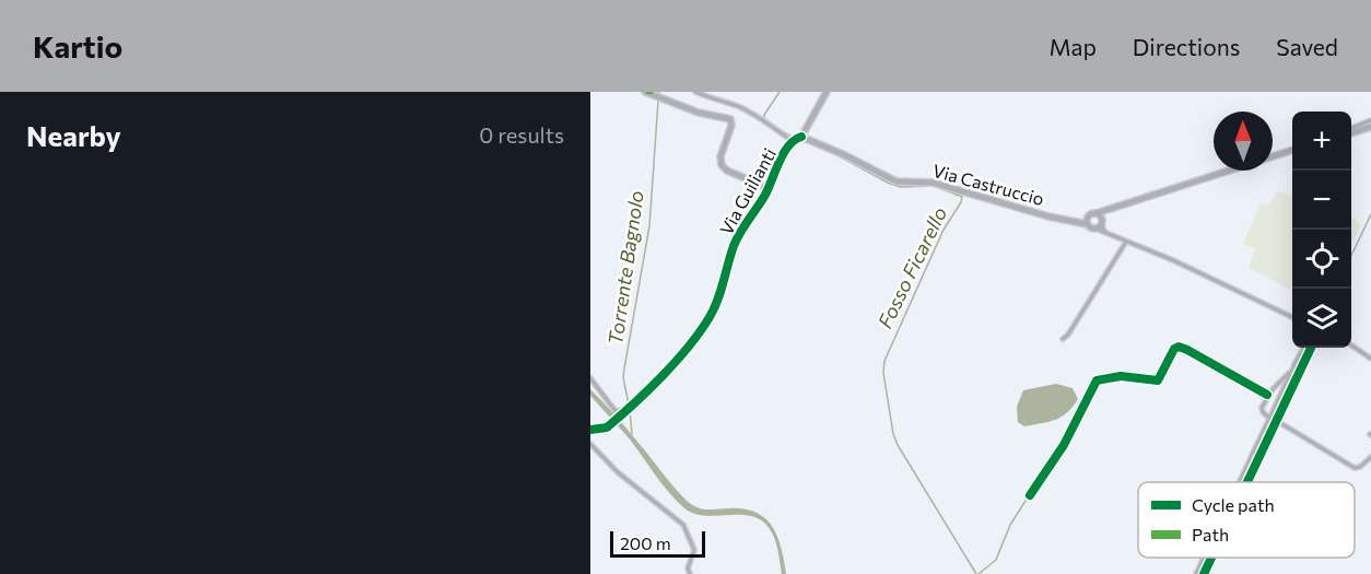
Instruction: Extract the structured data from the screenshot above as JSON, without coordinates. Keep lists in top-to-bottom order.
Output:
{
  "streets": {
    "street": ["Via Castruccio", "Via Guilianti"]
  },
  "crossings": [
    ["Via Castruccio", "Via Guilianti"]
  ],
  "water": ["Torrente Bagnolo", "Fosso Ficarello"],
  "legend": ["Cycle path", "Path"],
  "scale_bar": "200 m",
  "north": "top",
  "page": {
    "header": "Kartio",
    "nav": ["Map", "Directions", "Saved"],
    "heading": ["Nearby", "0 results"],
    "map_buttons": ["+", "−"],
    "scale": "200 m"
  }
}
